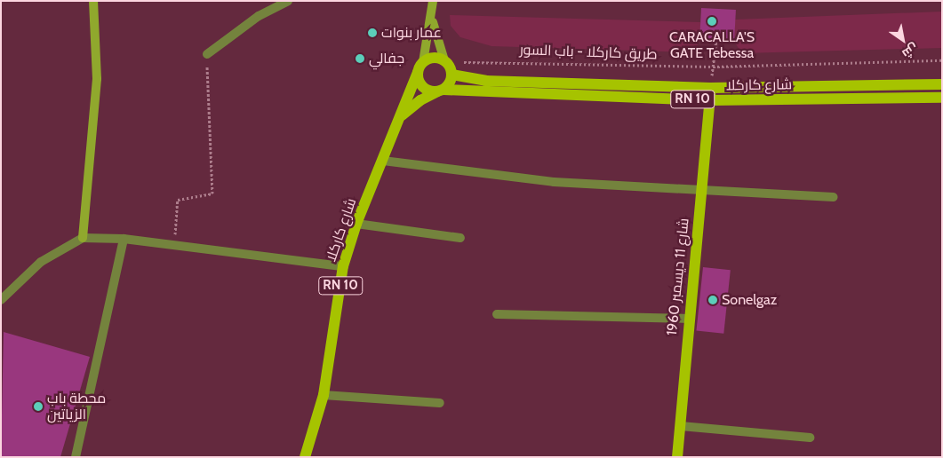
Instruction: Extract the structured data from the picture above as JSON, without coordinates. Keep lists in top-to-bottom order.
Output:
{
  "streets": {
    "main road": ["شارع كاركلا", "RN 10", "شارع 11 ديسمبر 1960"],
    "path": ["طريق كاركلا - باب السور"]
  },
  "crossings": [
    ["طريق كاركلا - باب السور", "شارع كاركلا"],
    ["شارع كاركلا", "شارع 11 ديسمبر 1960"]
  ],
  "places": [
    "CARACALLA'S GATE Tebessa",
    "عمار بنوات",
    "جفالي",
    "Sonelgaz",
    "محطة باب الزياتين"
  ],
  "north": "bottom right"
}
